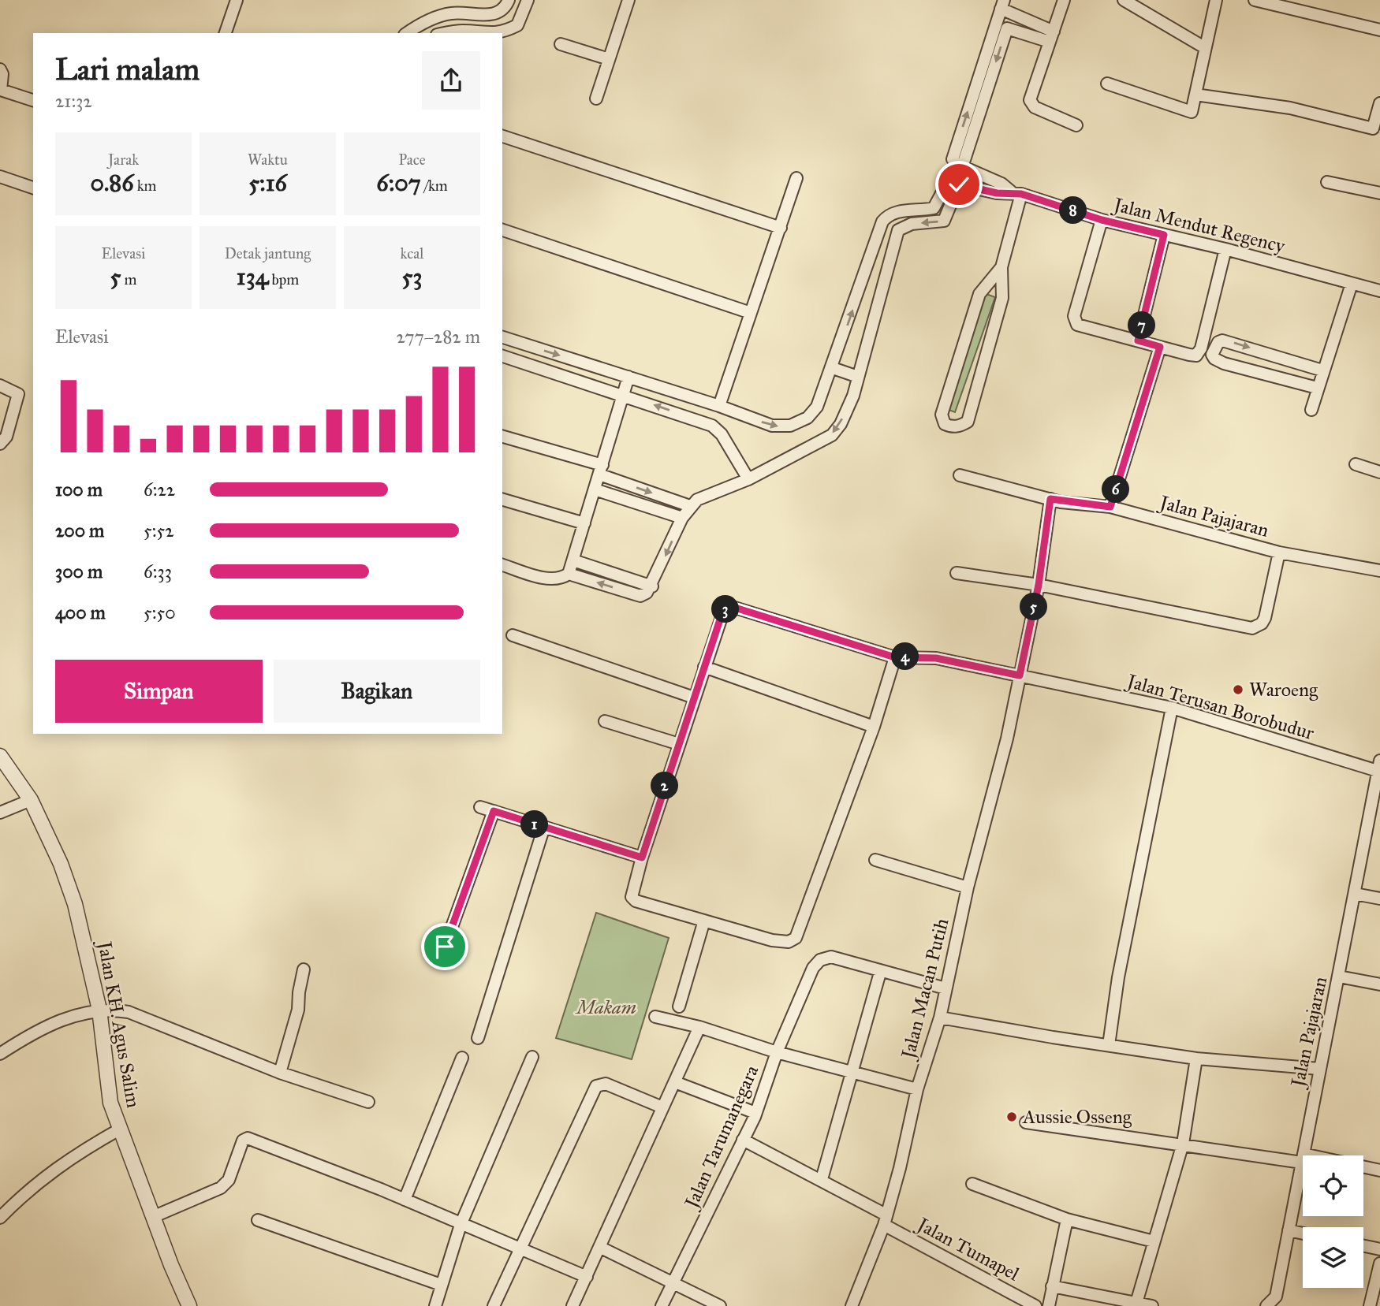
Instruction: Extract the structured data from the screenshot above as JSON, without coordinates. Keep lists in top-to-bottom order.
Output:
{
  "streets": {
    "street": [
      "Jalan Mendut Regency",
      "Jalan Pajajaran",
      "Jalan Terusan Borobudur",
      "Jalan Macan Putih",
      "Jalan KH. Agus Salim",
      "Jalan Tarumanegara",
      "Jalan Tumapel"
    ]
  },
  "crossings": [
    ["Jalan Pajajaran", "Jalan Terusan Borobudur"],
    ["Jalan Pajajaran", "Jalan Macan Putih"],
    ["Jalan Terusan Borobudur", "Jalan Macan Putih"],
    ["Jalan Macan Putih", "Jalan Tumapel"],
    ["Jalan Tarumanegara", "Jalan Tumapel"]
  ],
  "parks": ["Makam"],
  "places": ["Waroeng", "Aussie Osseng"],
  "page": {
    "heading": ["Lari malam", "21:32"],
    "stats": [
      ["Jarak", "0.86 km"],
      ["Waktu", "5:16"],
      ["Pace", "6:07 /km"],
      ["Elevasi", "5 m"],
      ["Detak jantung", "134 bpm"],
      ["kcal", "53"]
    ],
    "pins": [
      "8",
      "7",
      "6",
      "5",
      "3",
      "4",
      "2",
      "1"
    ],
    "chart": ["Elevasi", "277–282 m"],
    "list": [
      {
        "name": "100 m",
        "note": "6:22"
      },
      {
        "name": "200 m",
        "note": "5:52"
      },
      {
        "name": "300 m",
        "note": "6:33"
      },
      {
        "name": "400 m",
        "note": "5:50"
      }
    ],
    "buttons": ["Simpan", "Bagikan"]
  }
}
